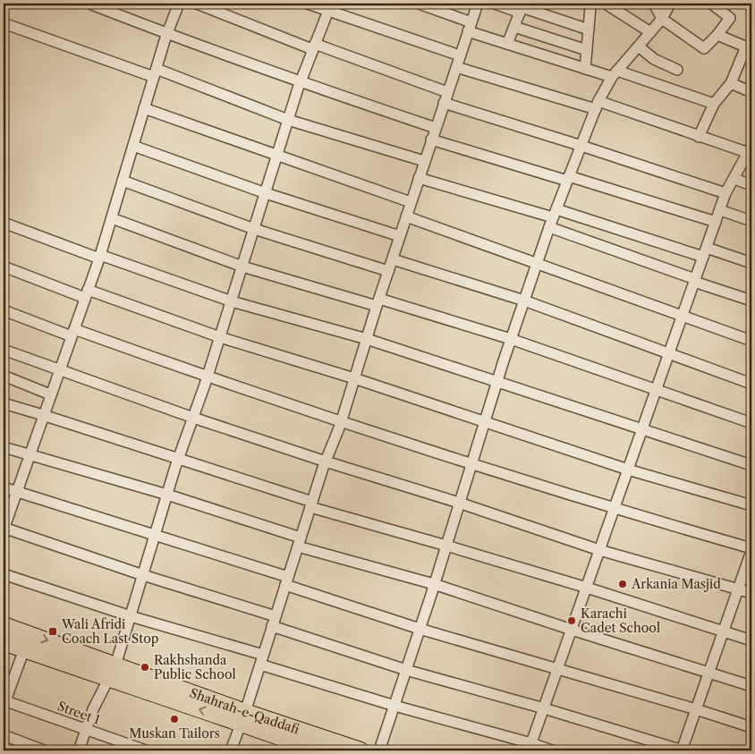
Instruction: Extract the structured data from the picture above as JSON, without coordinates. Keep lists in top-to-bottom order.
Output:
{
  "streets": {
    "main road": ["Shahrah-e-Qaddafi"],
    "street": ["Street 1"]
  },
  "places": {
    "other": [
      "Arkania Masjid",
      "Karachi Cadet School",
      "Rakhshanda Public School",
      "Muskan Tailors"
    ],
    "transit": ["Wali Afridi Coach Last Stop"]
  }
}
